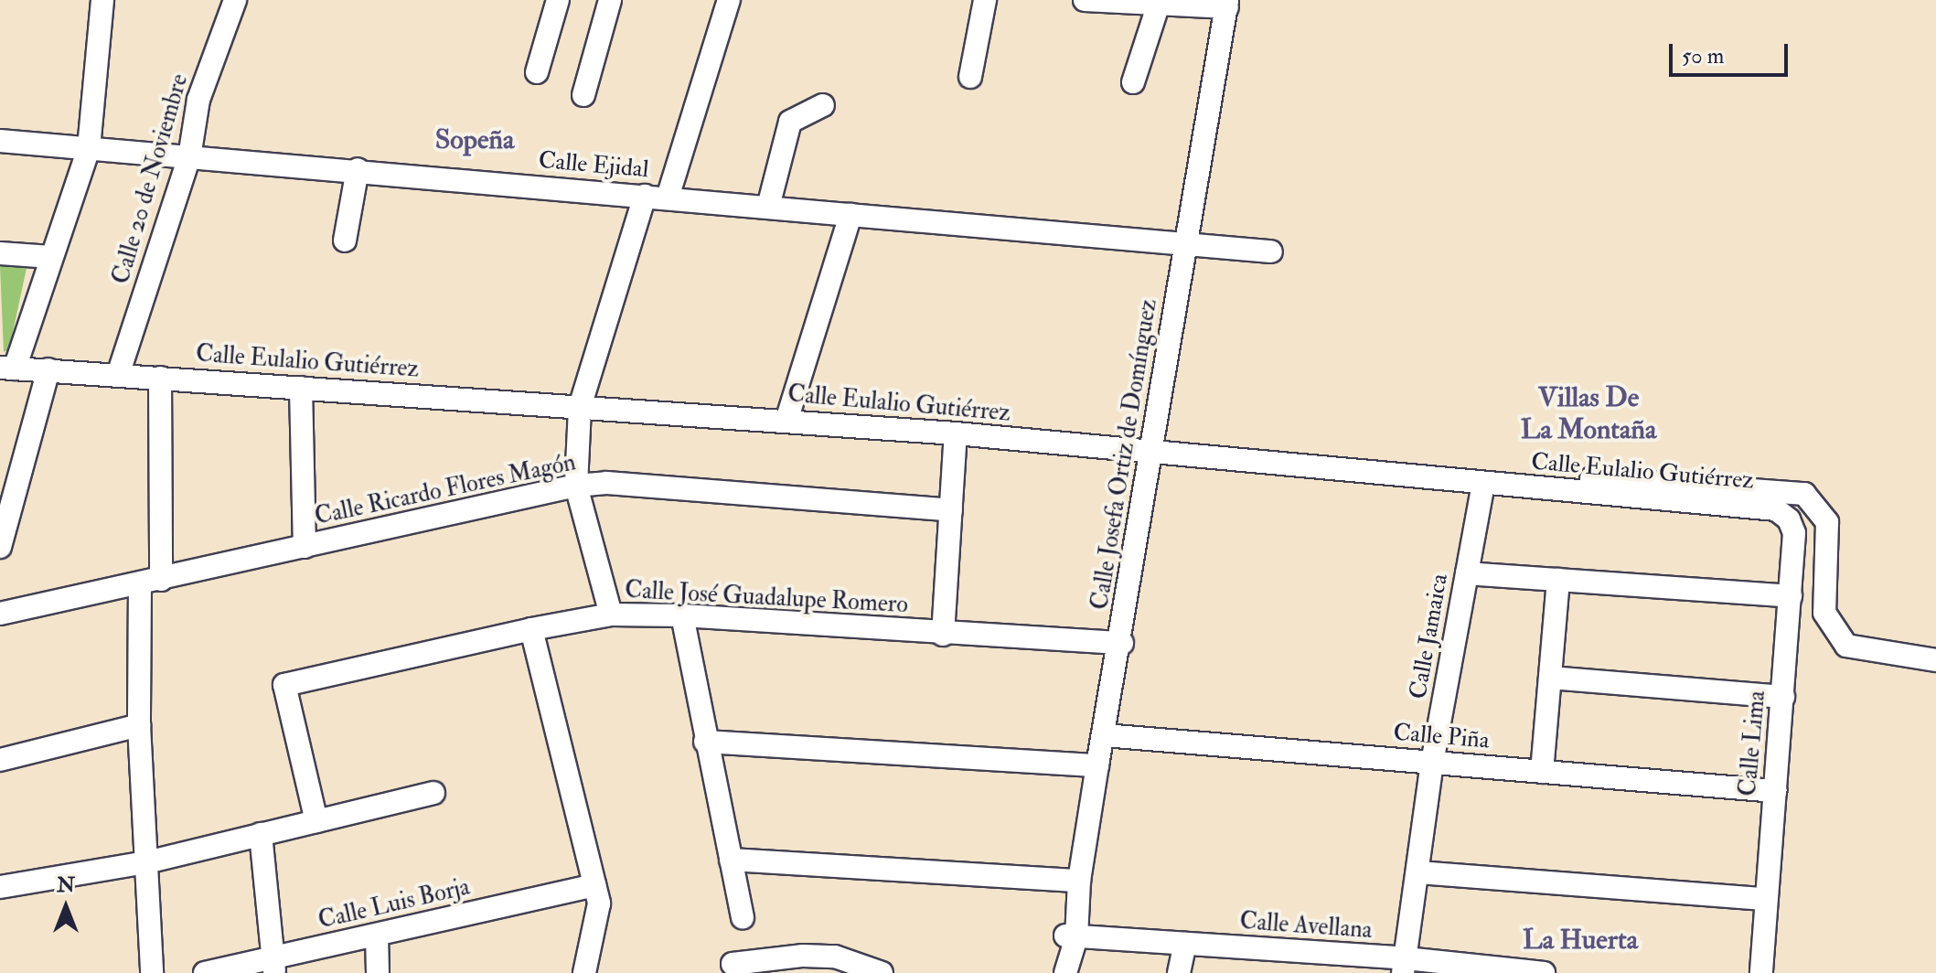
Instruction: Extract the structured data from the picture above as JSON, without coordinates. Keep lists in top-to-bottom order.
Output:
{
  "streets": {
    "street": [
      "Calle Ejidal",
      "Calle 20 de Noviembre",
      "Calle Eulalio Gutiérrez",
      "Calle Josefa Ortiz de Domínguez",
      "Calle Ricardo Flores Magón",
      "Calle José Guadalupe Romero",
      "Calle Jamaica",
      "Calle Piña",
      "Calle Lima",
      "Calle Luis Borja",
      "Calle Avellana"
    ]
  },
  "crossings": [
    ["Calle Ejidal", "Calle 20 de Noviembre"],
    ["Calle Ejidal", "Calle Josefa Ortiz de Domínguez"],
    ["Calle 20 de Noviembre", "Calle Eulalio Gutiérrez"],
    ["Calle Eulalio Gutiérrez", "Calle Josefa Ortiz de Domínguez"],
    ["Calle Eulalio Gutiérrez", "Calle Jamaica"],
    ["Calle Eulalio Gutiérrez", "Calle Lima"],
    ["Calle Josefa Ortiz de Domínguez", "Calle José Guadalupe Romero"],
    ["Calle Josefa Ortiz de Domínguez", "Calle Piña"],
    ["Calle Josefa Ortiz de Domínguez", "Calle Avellana"],
    ["Calle Jamaica", "Calle Piña"],
    ["Calle Jamaica", "Calle Avellana"],
    ["Calle Piña", "Calle Lima"]
  ],
  "districts": ["Sopeña", "Villas De La Montaña", "La Huerta"],
  "scale_bar": "50 m",
  "north": "top"
}
